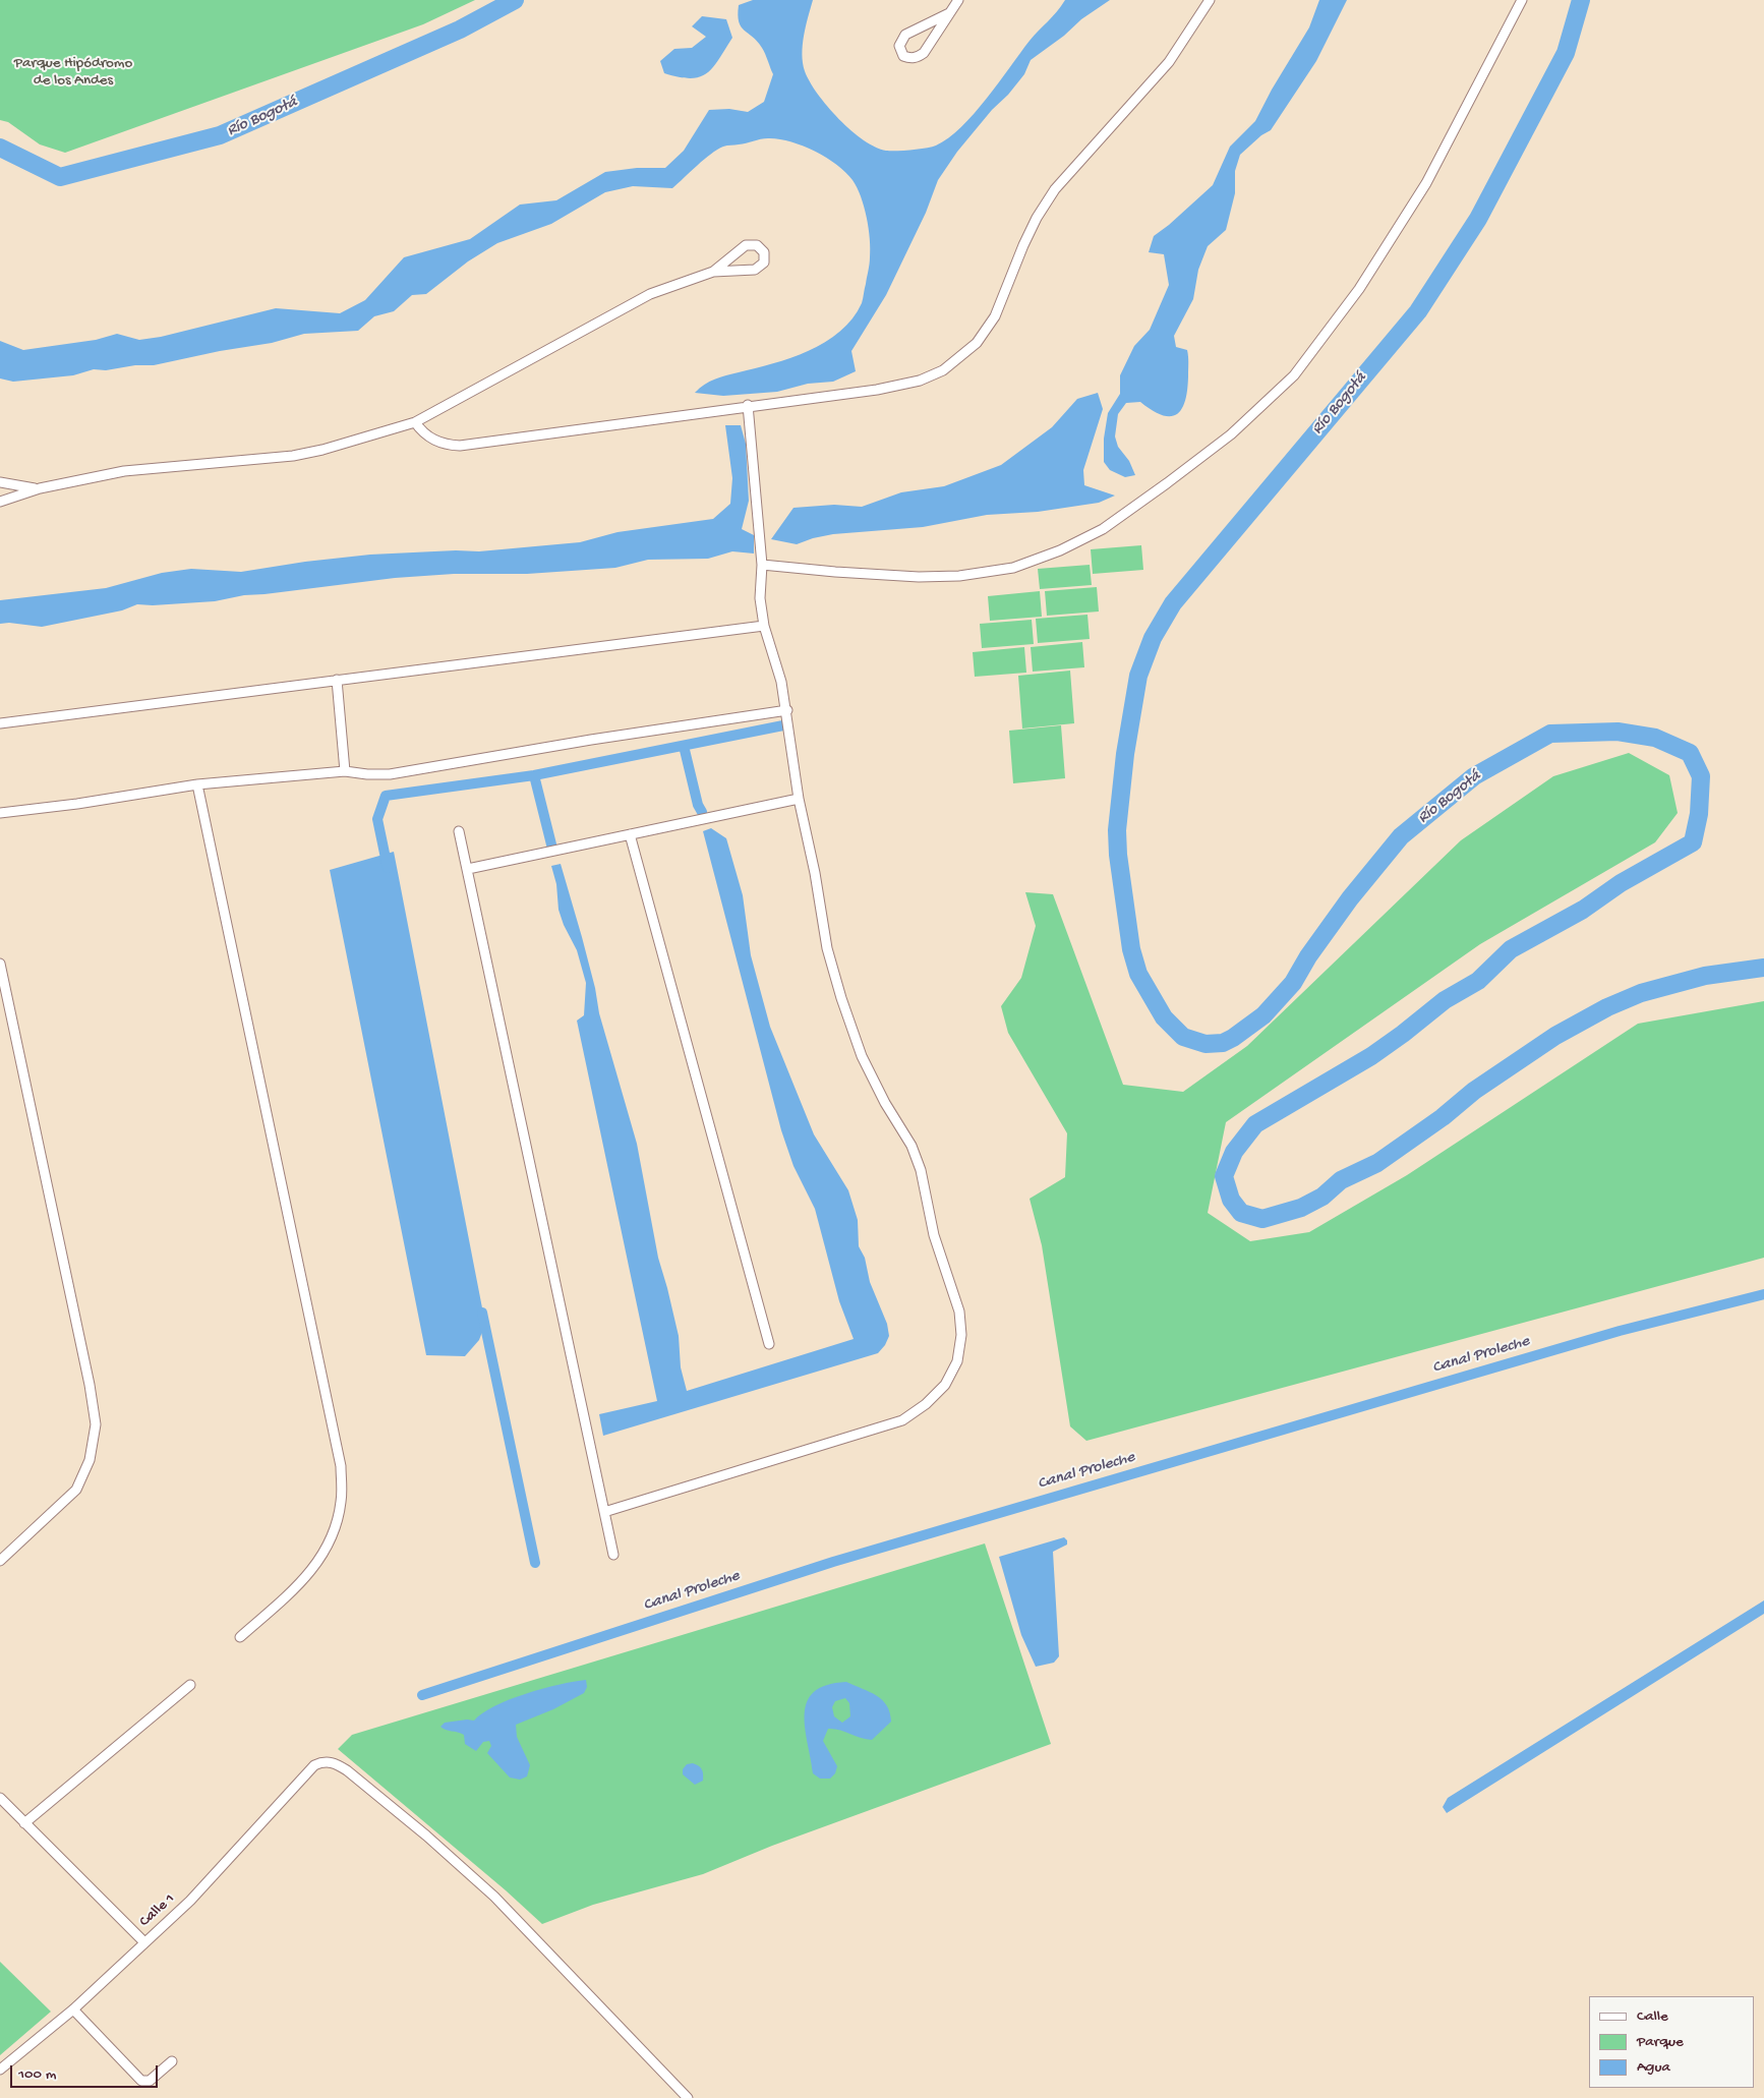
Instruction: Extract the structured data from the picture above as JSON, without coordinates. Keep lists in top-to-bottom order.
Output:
{
  "streets": {
    "street": ["Calle 1"]
  },
  "water": ["Río Bogotá", "Canal Proleche"],
  "parks": ["Parque Hipódromo de los Andes"],
  "legend": ["Calle", "Parque", "Agua"],
  "scale_bar": "100 m"
}
